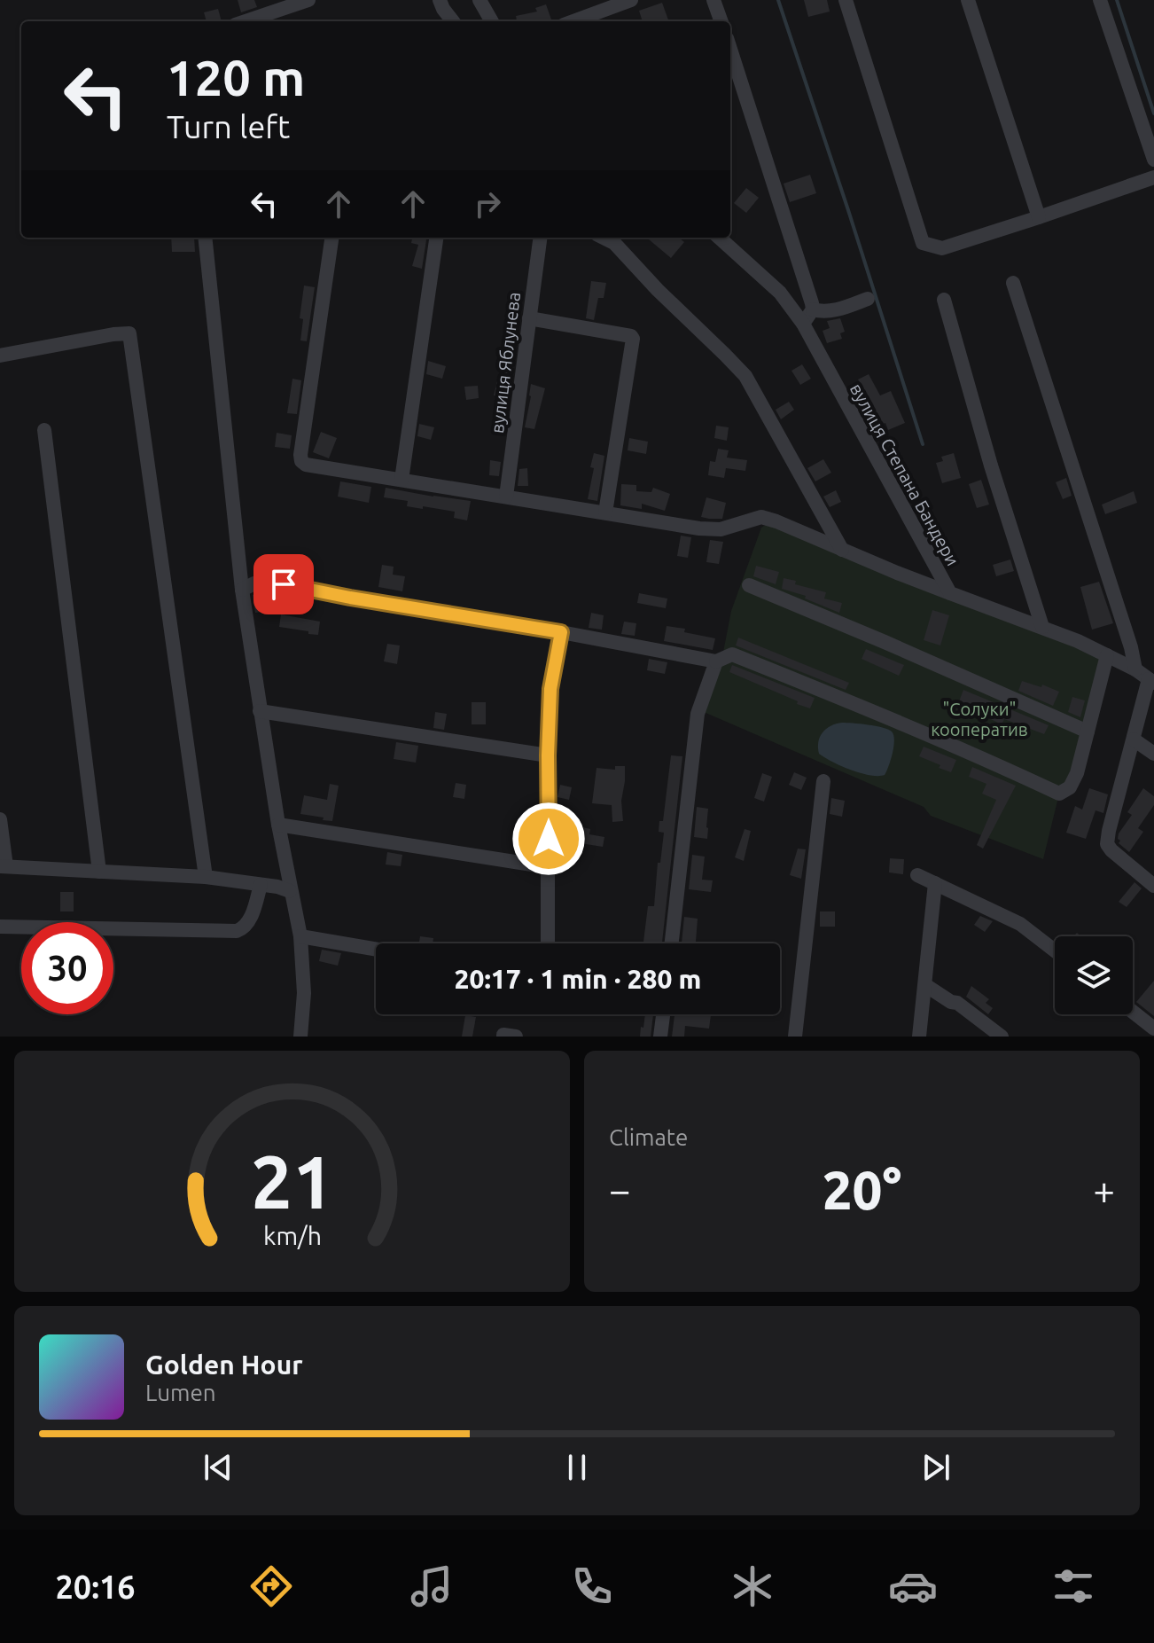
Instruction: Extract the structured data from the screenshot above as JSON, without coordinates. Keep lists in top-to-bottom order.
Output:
{
  "streets": {
    "street": ["вулиця Яблунева", "вулиця Степана Бандери"]
  },
  "parks": ["\"Солуки\" кооператив"],
  "page": {
    "turn": ["120 m", "Turn left"],
    "limit": "30",
    "trip": "20:17 · 1 min · 280 m",
    "tile": "Climate",
    "heat": ["−", "20°", "+"],
    "song": ["Golden Hour", "Lumen"],
    "tabs": "20:16",
    "gauge": ["21", "km/h"]
  }
}
